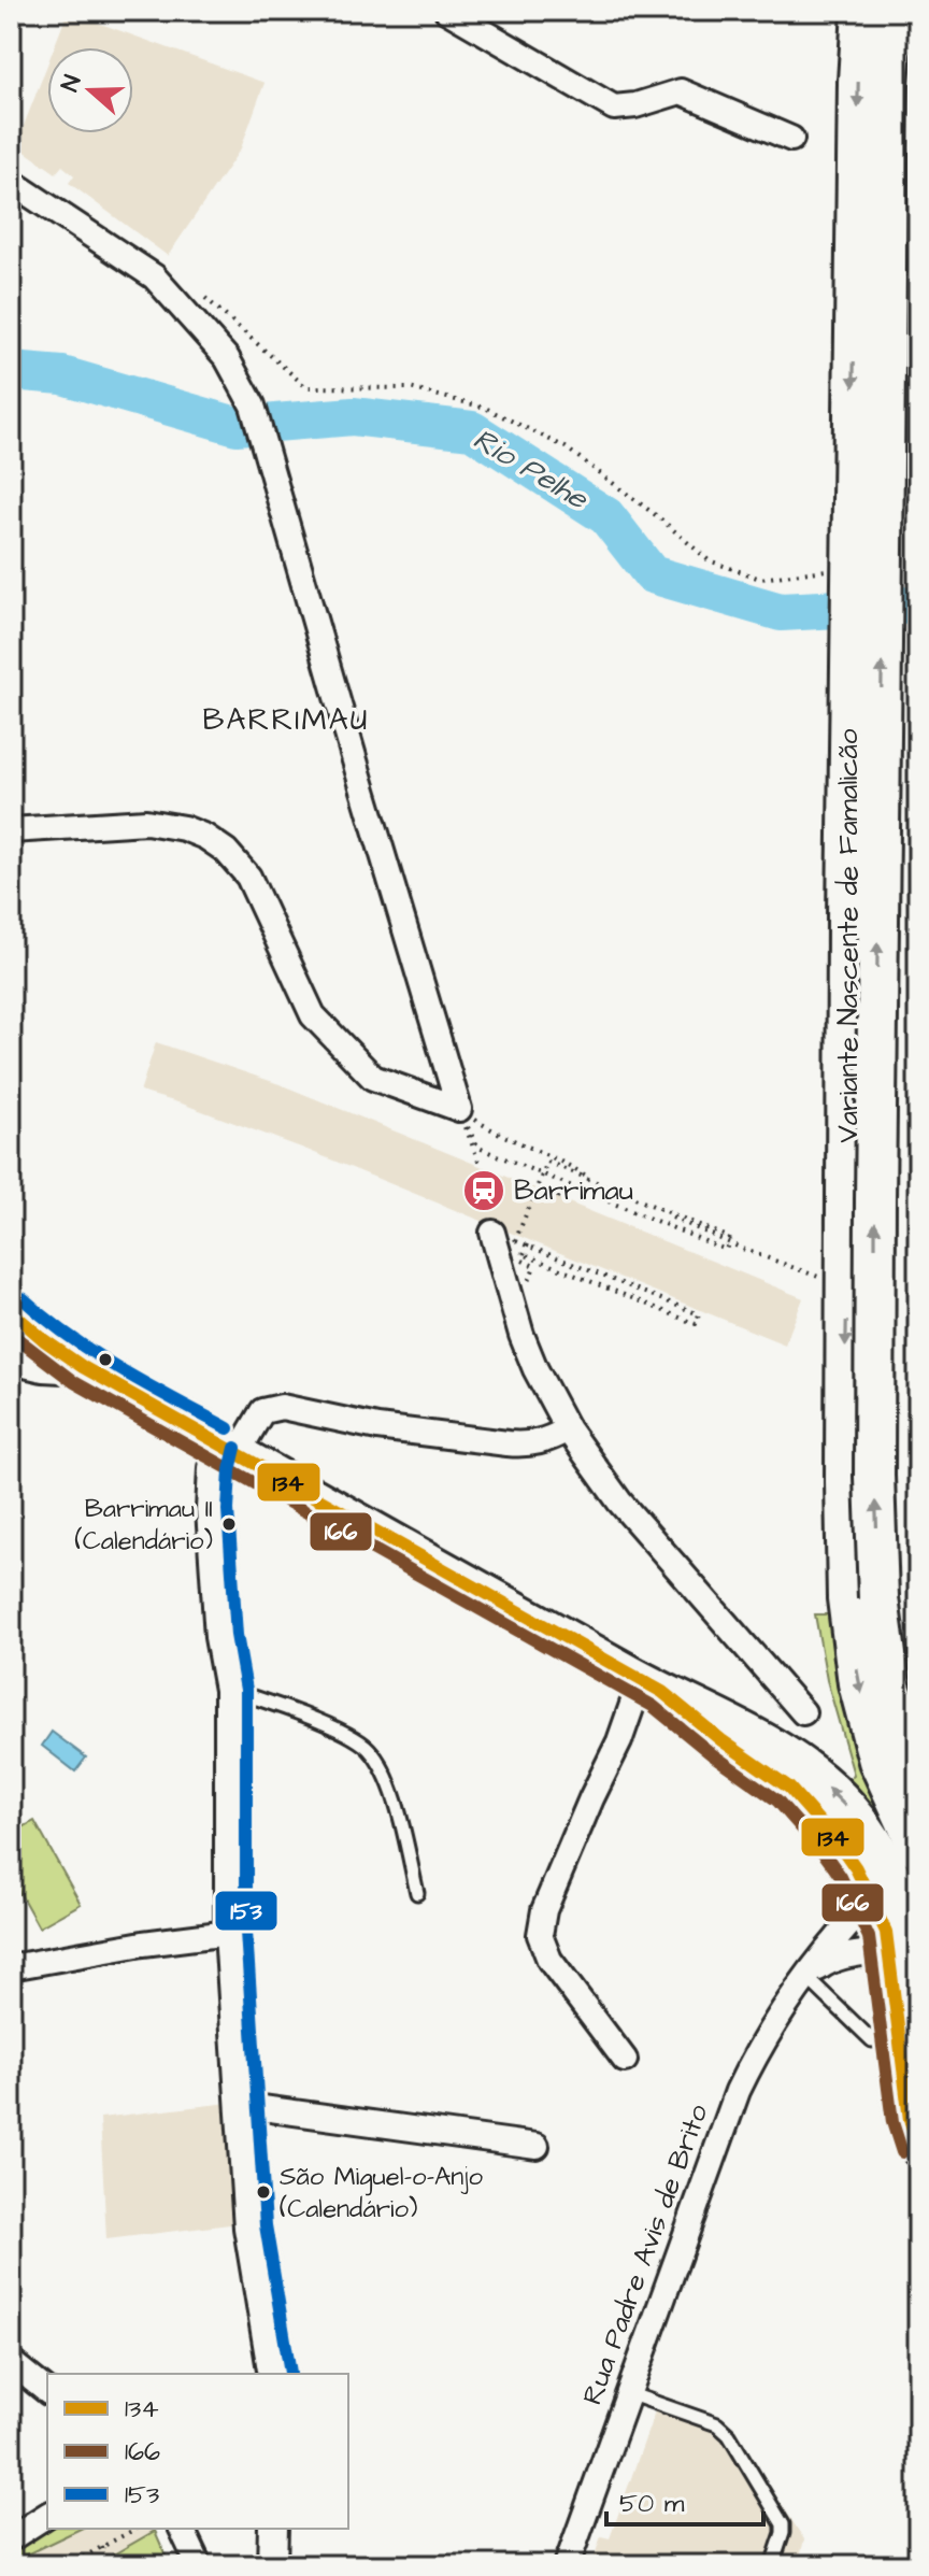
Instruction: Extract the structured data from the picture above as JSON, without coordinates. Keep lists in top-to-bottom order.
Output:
{
  "streets": {
    "highway": ["Variante Nascente de Famalicão"],
    "street": ["Rua Padre Avis de Brito"]
  },
  "districts": ["BARRIMAU"],
  "water": ["Rio Pelhe"],
  "places": {
    "station": ["Barrimau"],
    "other": ["Barrimau II (Calendário)", "São Miguel-o-Anjo (Calendário)"]
  },
  "lines": ["transit line 153", "transit line 134", "transit line 166"],
  "legend": ["134", "166", "153"],
  "scale_bar": "50 m",
  "north": "left"
}
